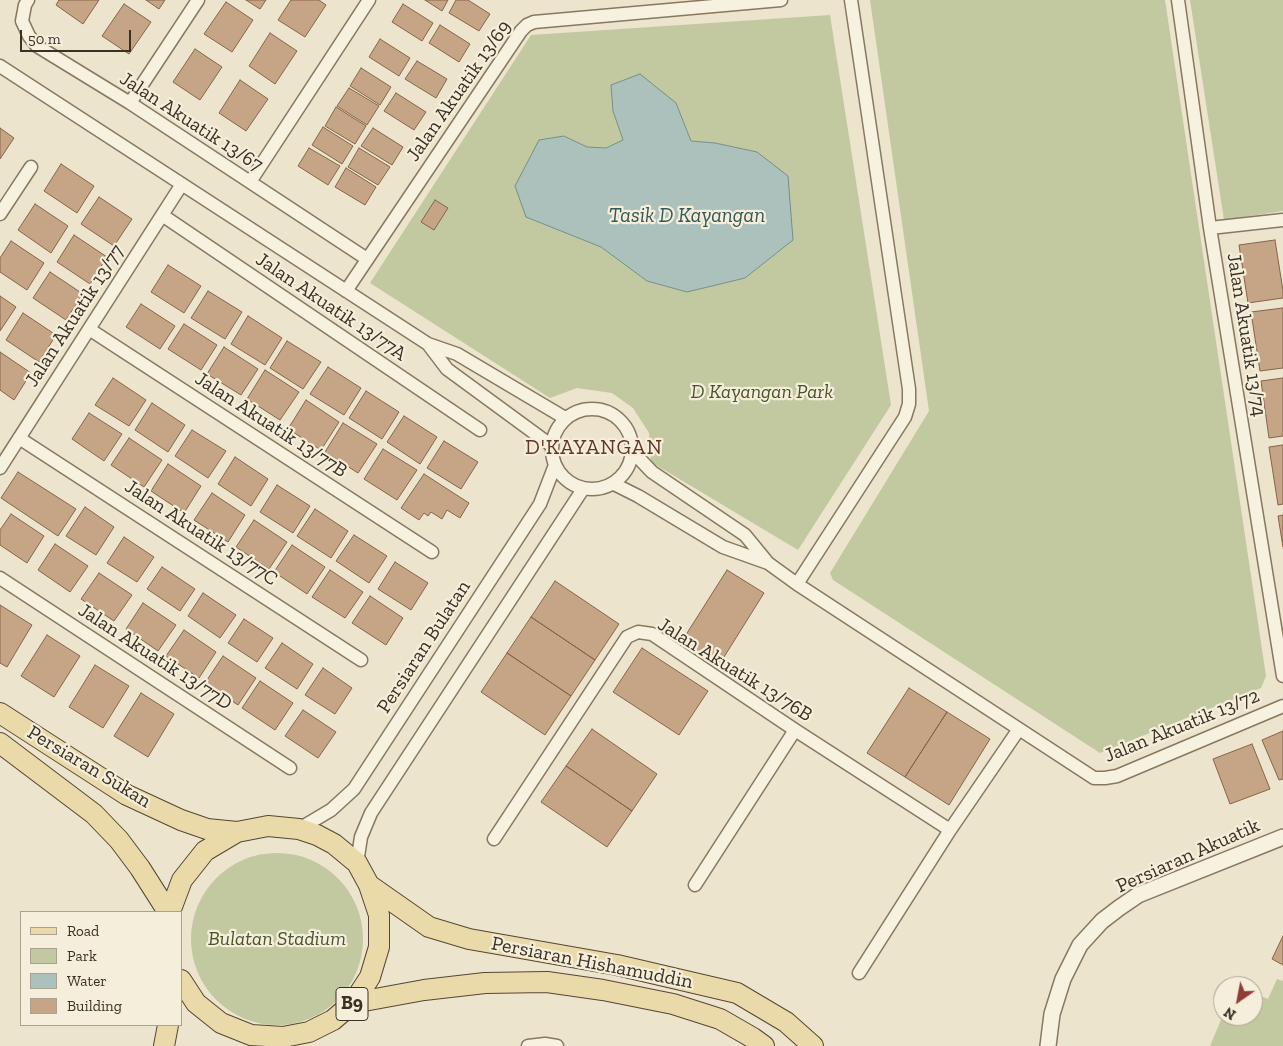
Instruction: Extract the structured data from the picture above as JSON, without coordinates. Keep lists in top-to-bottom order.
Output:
{
  "streets": {
    "main road": ["Persiaran Sukan", "Persiaran Hishamuddin", "B9"],
    "street": [
      "Jalan Akuatik 13/69",
      "Jalan Akuatik 13/67",
      "Jalan Akuatik 13/77A",
      "Jalan Akuatik 13/77",
      "Jalan Akuatik 13/74",
      "Jalan Akuatik 13/77B",
      "Jalan Akuatik 13/77C",
      "Persiaran Bulatan",
      "Jalan Akuatik 13/77D",
      "Jalan Akuatik 13/76B",
      "Jalan Akuatik 13/72",
      "Persiaran Akuatik"
    ]
  },
  "crossings": [
    ["Jalan Akuatik 13/69", "Jalan Akuatik 13/67"],
    ["Jalan Akuatik 13/77A", "Jalan Akuatik 13/77"],
    ["Jalan Akuatik 13/77", "Jalan Akuatik 13/77B"],
    ["Jalan Akuatik 13/77", "Jalan Akuatik 13/77C"],
    ["Persiaran Bulatan", "B9"],
    ["Persiaran Sukan", "B9"],
    ["Persiaran Hishamuddin", "B9"]
  ],
  "districts": ["D'KAYANGAN"],
  "water": ["Tasik D Kayangan"],
  "parks": ["D Kayangan Park", "Bulatan Stadium"],
  "legend": [
    "Road",
    "Park",
    "Water",
    "Building"
  ],
  "scale_bar": "50 m",
  "north": "bottom left"
}
